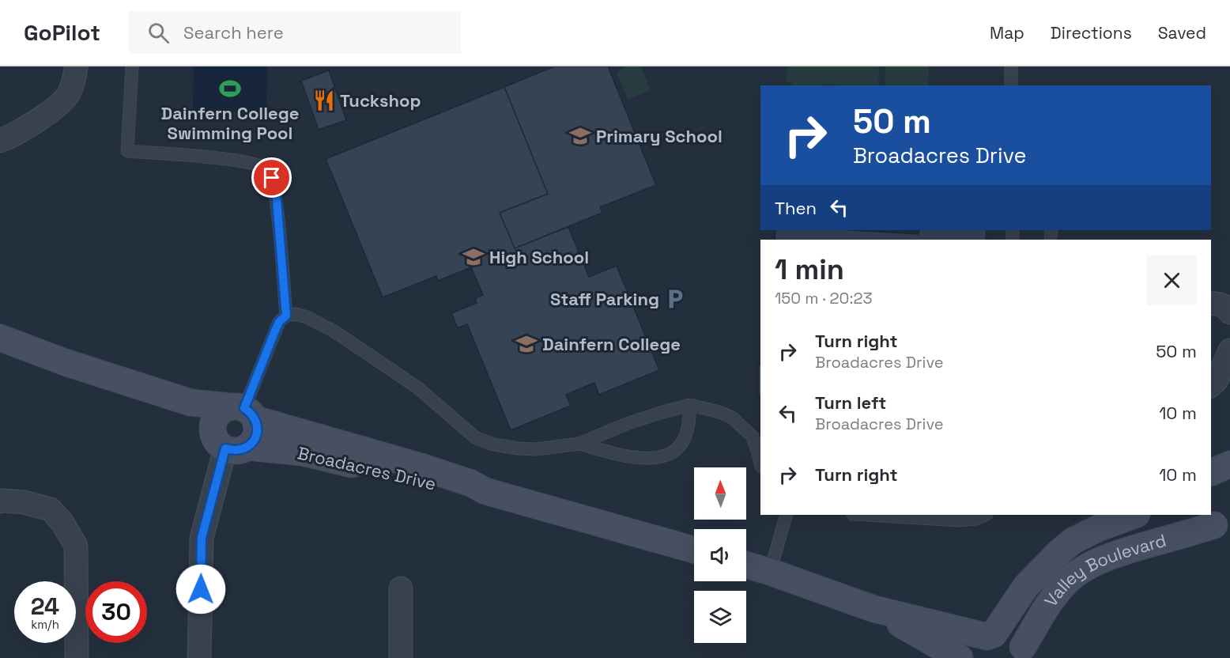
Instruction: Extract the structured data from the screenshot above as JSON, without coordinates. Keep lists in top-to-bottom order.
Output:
{
  "streets": {
    "street": ["Broadacres Drive", "Valley Boulevard"]
  },
  "places": {
    "sports": ["Dainfern College Swimming Pool"],
    "restaurant": ["Tuckshop"],
    "school or university": ["Primary School", "High School", "Dainfern College"],
    "parking": ["Staff Parking"]
  },
  "north": "top",
  "page": {
    "header": "GoPilot",
    "search": "Search here",
    "nav": ["Map", "Directions", "Saved"],
    "turn": ["50 m", "Broadacres Drive"],
    "then": "Then",
    "heading": ["1 min", "150 m · 20:23"],
    "list": [
      {
        "name": "Turn right",
        "note": "Broadacres Drive",
        "value": "50 m"
      },
      {
        "name": "Turn left",
        "note": "Broadacres Drive",
        "value": "10 m"
      },
      {
        "name": "Turn right",
        "value": "10 m"
      }
    ],
    "speed": "24 km/h",
    "limit": "30"
  }
}
